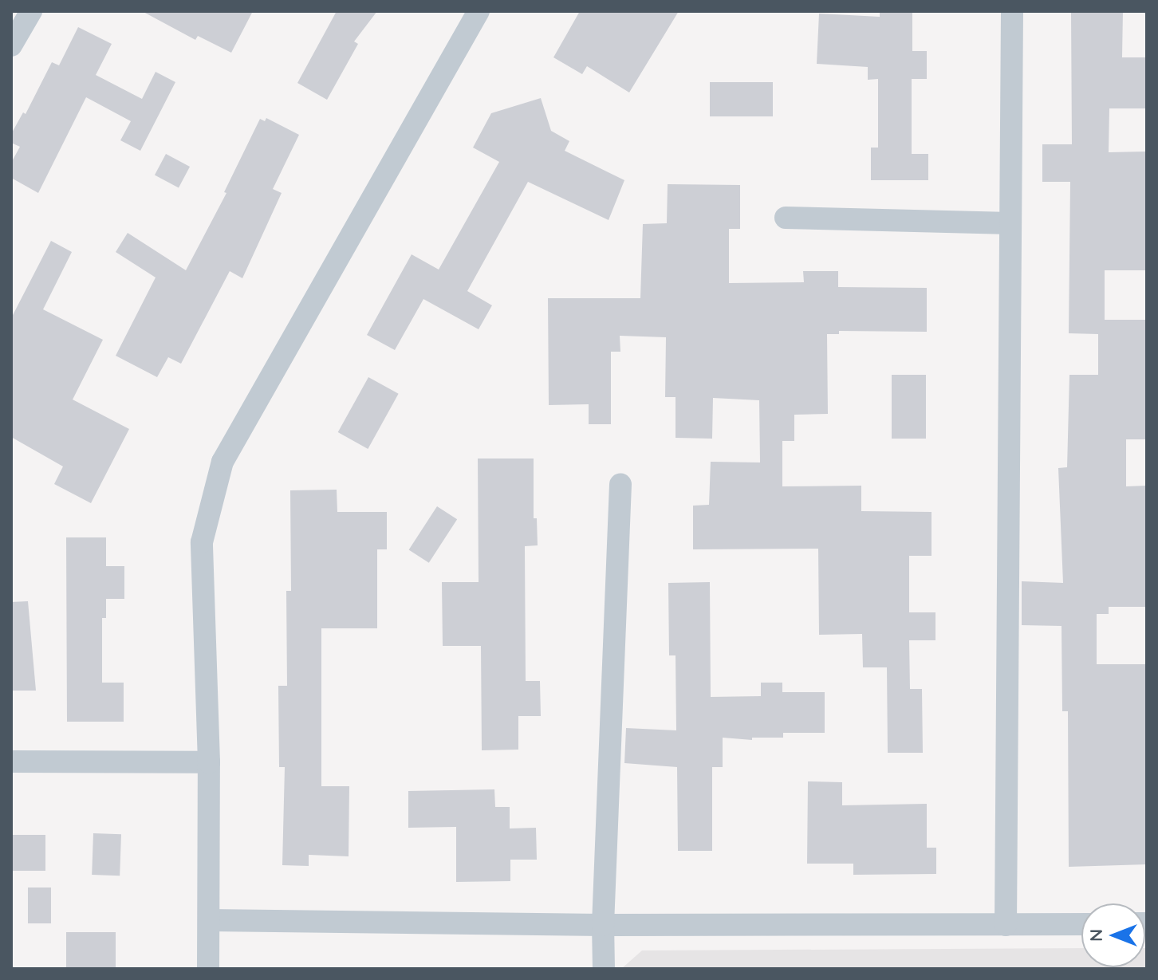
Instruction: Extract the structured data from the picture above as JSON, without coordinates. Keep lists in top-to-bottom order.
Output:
{
  "north": "left"
}
